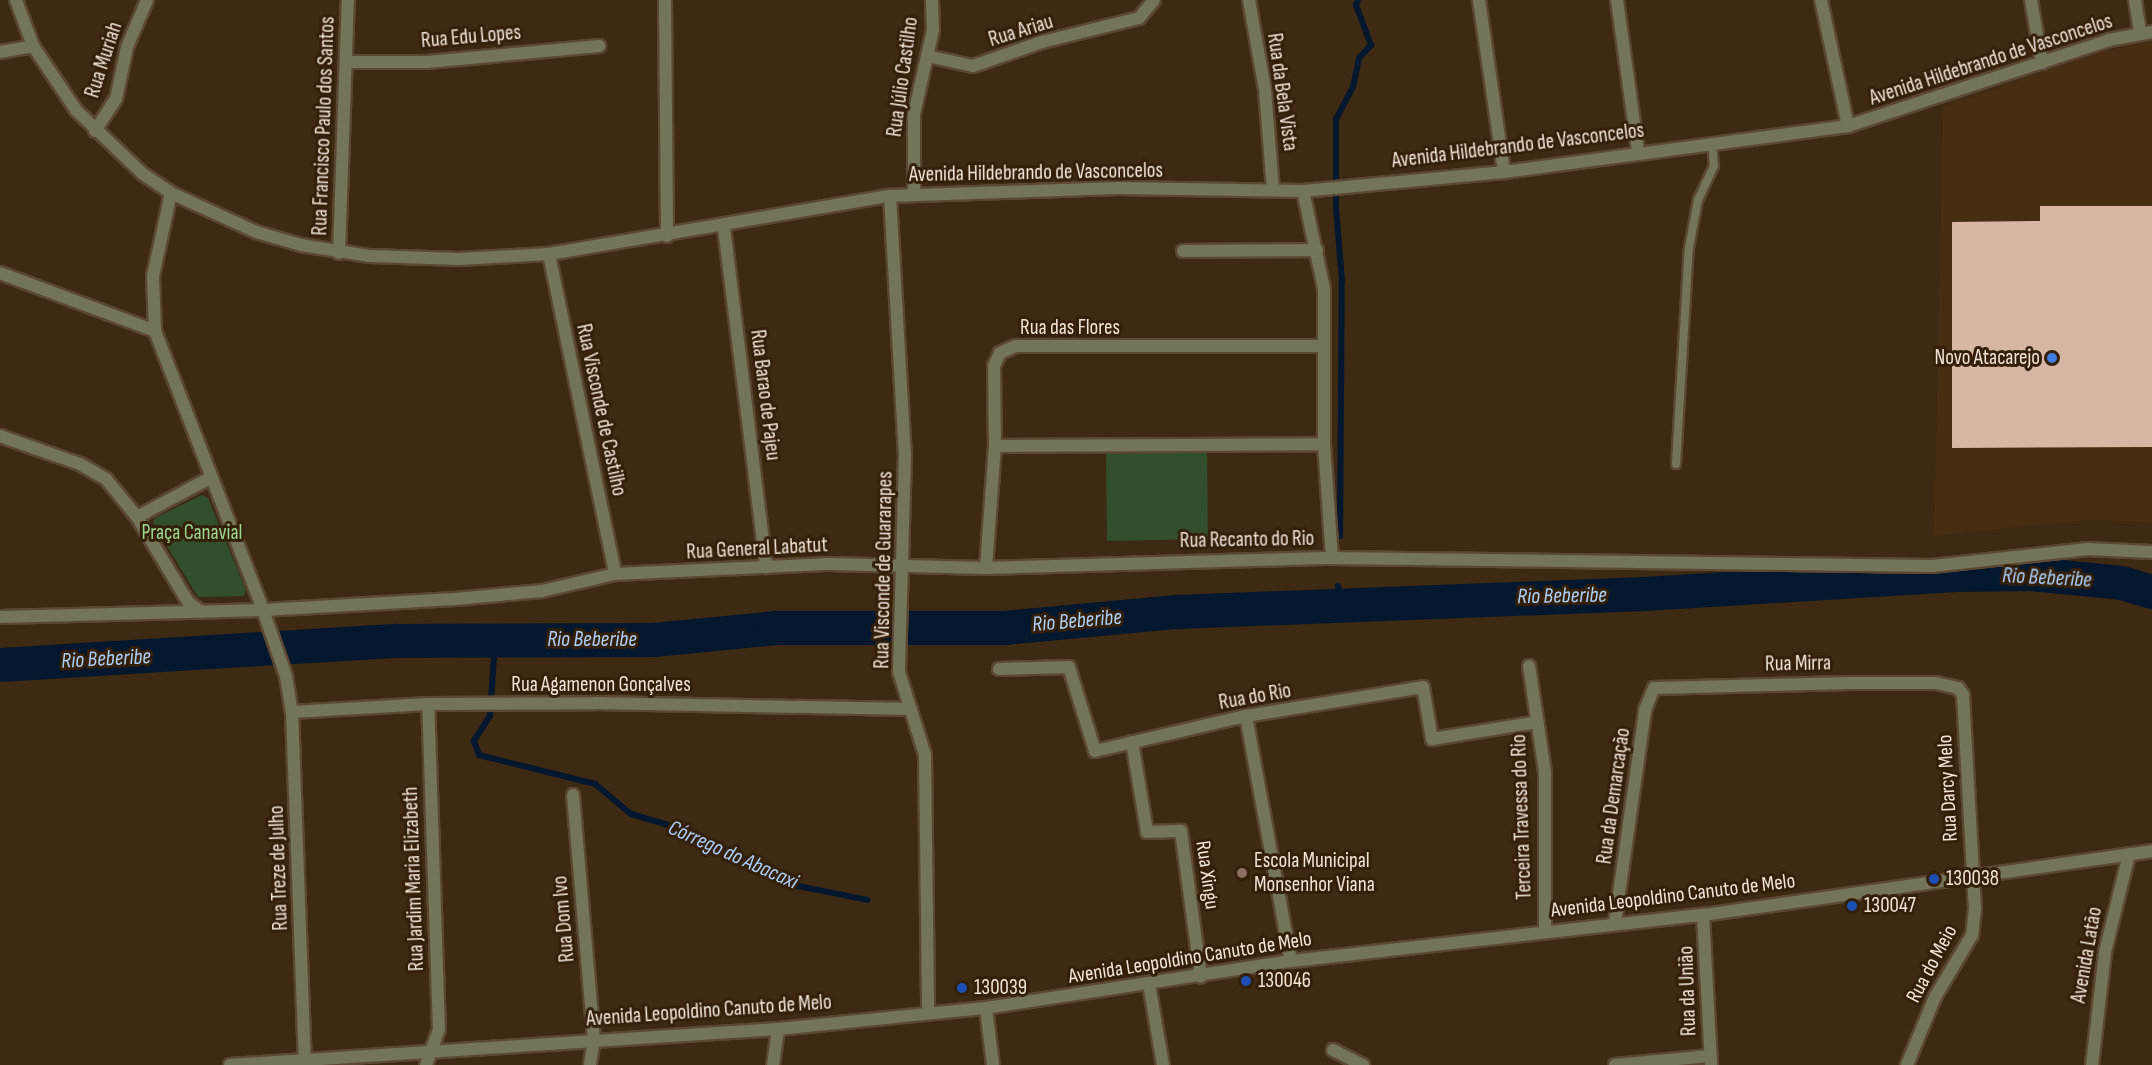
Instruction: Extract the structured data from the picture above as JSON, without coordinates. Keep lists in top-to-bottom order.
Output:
{
  "streets": {
    "street": [
      "Rua Ariau",
      "Rua Edu Lopes",
      "Rua Muriah",
      "Avenida Hildebrando de Vasconcelos",
      "Rua Júlio Castilho",
      "Rua da Bela Vista",
      "Rua Francisco Paulo dos Santos",
      "Rua das Flores",
      "Rua Barao de Pajeu",
      "Rua Visconde de Castilho",
      "Rua Recanto do Rio",
      "Rua General Labatut",
      "Rua Visconde de Guararapes",
      "Rua Mirra",
      "Rua Agamenon Gonçalves",
      "Rua do Rio",
      "Rua Darcy Melo",
      "Rua da Demarcação",
      "Terceira Travessa do Rio",
      "Rua Treze de Julho",
      "Rua Xingu",
      "Rua Jardim Maria Elizabeth",
      "Avenida Leopoldino Canuto de Melo",
      "Rua Dom Ivo",
      "Avenida Latão",
      "Rua do Meio",
      "Rua da União"
    ]
  },
  "crossings": [
    ["Rua Ariau", "Rua Júlio Castilho"],
    ["Rua Edu Lopes", "Rua Francisco Paulo dos Santos"],
    ["Rua Muriah", "Avenida Hildebrando de Vasconcelos"],
    ["Avenida Hildebrando de Vasconcelos", "Rua Júlio Castilho"],
    ["Avenida Hildebrando de Vasconcelos", "Rua da Bela Vista"],
    ["Avenida Hildebrando de Vasconcelos", "Rua Francisco Paulo dos Santos"],
    ["Avenida Hildebrando de Vasconcelos", "Rua Barao de Pajeu"],
    ["Avenida Hildebrando de Vasconcelos", "Rua Visconde de Castilho"],
    ["Avenida Hildebrando de Vasconcelos", "Rua Recanto do Rio"],
    ["Avenida Hildebrando de Vasconcelos", "Rua Visconde de Guararapes"],
    ["Avenida Hildebrando de Vasconcelos", "Rua Treze de Julho"],
    ["Rua das Flores", "Rua Recanto do Rio"],
    ["Rua Barao de Pajeu", "Rua General Labatut"],
    ["Rua Visconde de Castilho", "Rua General Labatut"],
    ["Rua Recanto do Rio", "Rua General Labatut"],
    ["Rua Recanto do Rio", "Rua Visconde de Guararapes"],
    ["Rua General Labatut", "Rua Visconde de Guararapes"],
    ["Rua General Labatut", "Rua Treze de Julho"],
    ["Rua Visconde de Guararapes", "Rua Agamenon Gonçalves"],
    ["Rua Visconde de Guararapes", "Avenida Leopoldino Canuto de Melo"],
    ["Rua Mirra", "Rua Darcy Melo"],
    ["Rua Mirra", "Rua da Demarcação"],
    ["Rua Agamenon Gonçalves", "Rua Treze de Julho"],
    ["Rua Agamenon Gonçalves", "Rua Jardim Maria Elizabeth"],
    ["Rua do Rio", "Terceira Travessa do Rio"],
    ["Rua do Rio", "Rua Xingu"],
    ["Rua Darcy Melo", "Avenida Leopoldino Canuto de Melo"],
    ["Rua Darcy Melo", "Rua do Meio"],
    ["Rua da Demarcação", "Avenida Leopoldino Canuto de Melo"],
    ["Terceira Travessa do Rio", "Avenida Leopoldino Canuto de Melo"],
    ["Rua Treze de Julho", "Avenida Leopoldino Canuto de Melo"],
    ["Rua Xingu", "Avenida Leopoldino Canuto de Melo"],
    ["Rua Jardim Maria Elizabeth", "Avenida Leopoldino Canuto de Melo"],
    ["Avenida Leopoldino Canuto de Melo", "Rua Dom Ivo"],
    ["Avenida Leopoldino Canuto de Melo", "Avenida Latão"],
    ["Avenida Leopoldino Canuto de Melo", "Rua do Meio"],
    ["Avenida Leopoldino Canuto de Melo", "Rua da União"]
  ],
  "water": ["Rio Beberibe", "Córrego do Abacaxi"],
  "parks": ["Praça Canavial"],
  "places": [
    "Novo Atacarejo",
    "Escola Municipal Monsenhor Viana",
    "130038",
    "130047",
    "130046",
    "130039"
  ]
}
